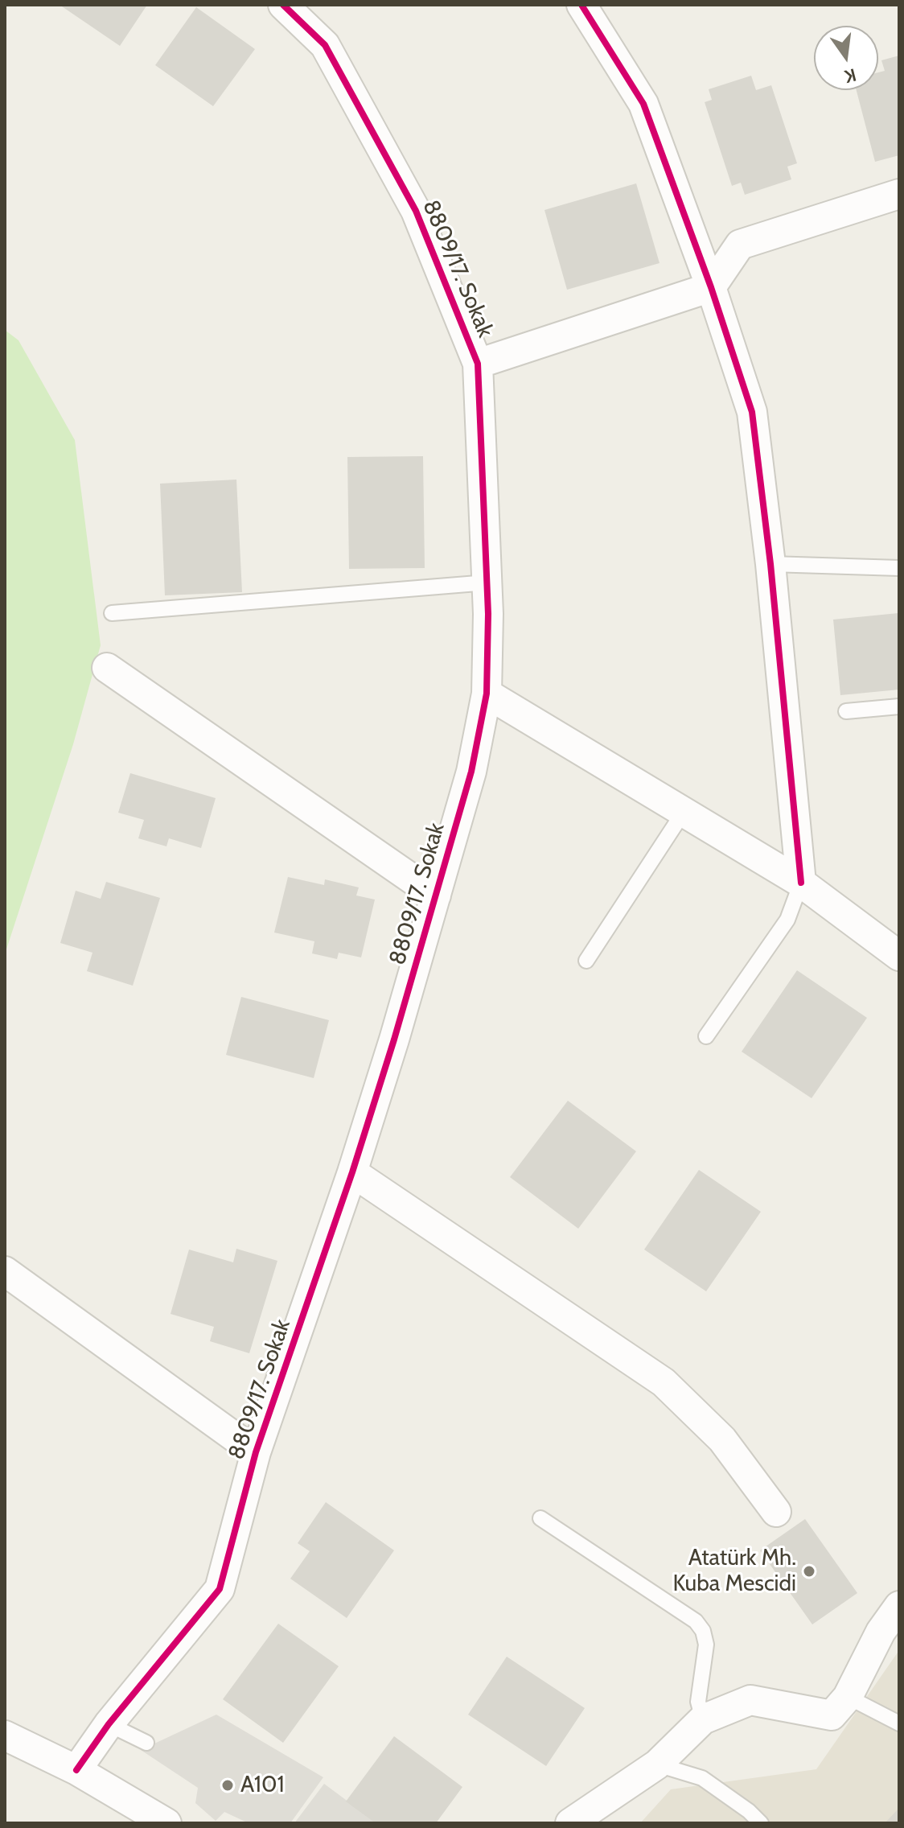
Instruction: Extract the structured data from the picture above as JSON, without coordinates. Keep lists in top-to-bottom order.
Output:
{
  "streets": {
    "street": ["8809/17. Sokak"]
  },
  "places": ["Atatürk Mh. Kuba Mescidi", "A101"],
  "north": "bottom"
}
